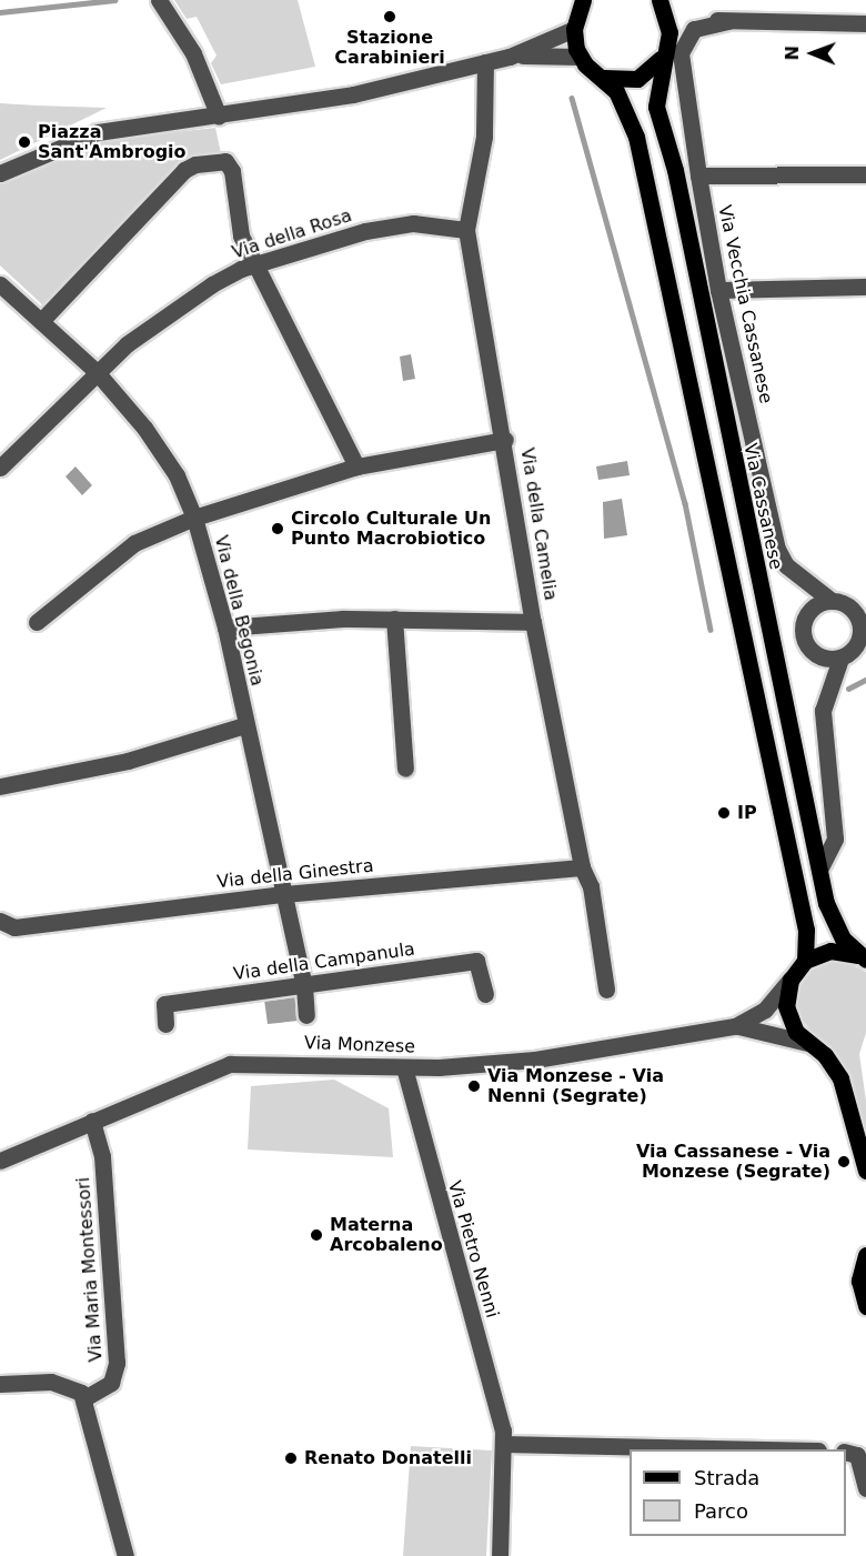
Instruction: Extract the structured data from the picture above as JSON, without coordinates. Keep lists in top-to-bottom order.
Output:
{
  "streets": {
    "main road": ["Via Cassanese"],
    "street": [
      "Via della Rosa",
      "Via Vecchia Cassanese",
      "Via della Camelia",
      "Via della Begonia",
      "Via della Ginestra",
      "Via della Campanula",
      "Via Monzese",
      "Via Pietro Nenni",
      "Via Maria Montessori"
    ]
  },
  "crossings": [
    ["Via della Rosa", "Via della Camelia"],
    ["Via della Rosa", "Via della Begonia"],
    ["Via della Camelia", "Via della Ginestra"],
    ["Via della Begonia", "Via della Ginestra"],
    ["Via della Begonia", "Via della Campanula"],
    ["Via Monzese", "Via Pietro Nenni"],
    ["Via Monzese", "Via Maria Montessori"]
  ],
  "places": [
    "Stazione Carabinieri",
    "Piazza Sant'Ambrogio",
    "Circolo Culturale Un Punto Macrobiotico",
    "IP",
    "Via Monzese - Via Nenni (Segrate)",
    "Via Cassanese - Via Monzese (Segrate)",
    "Materna Arcobaleno",
    "Renato Donatelli"
  ],
  "legend": ["Strada", "Parco"],
  "north": "left"
}
